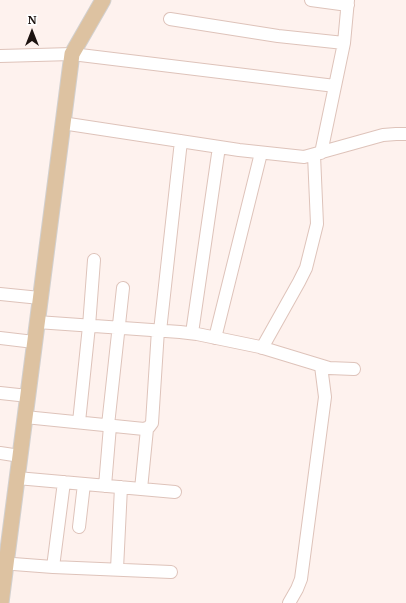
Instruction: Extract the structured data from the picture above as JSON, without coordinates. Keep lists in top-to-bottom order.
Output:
{
  "north": "top"
}
